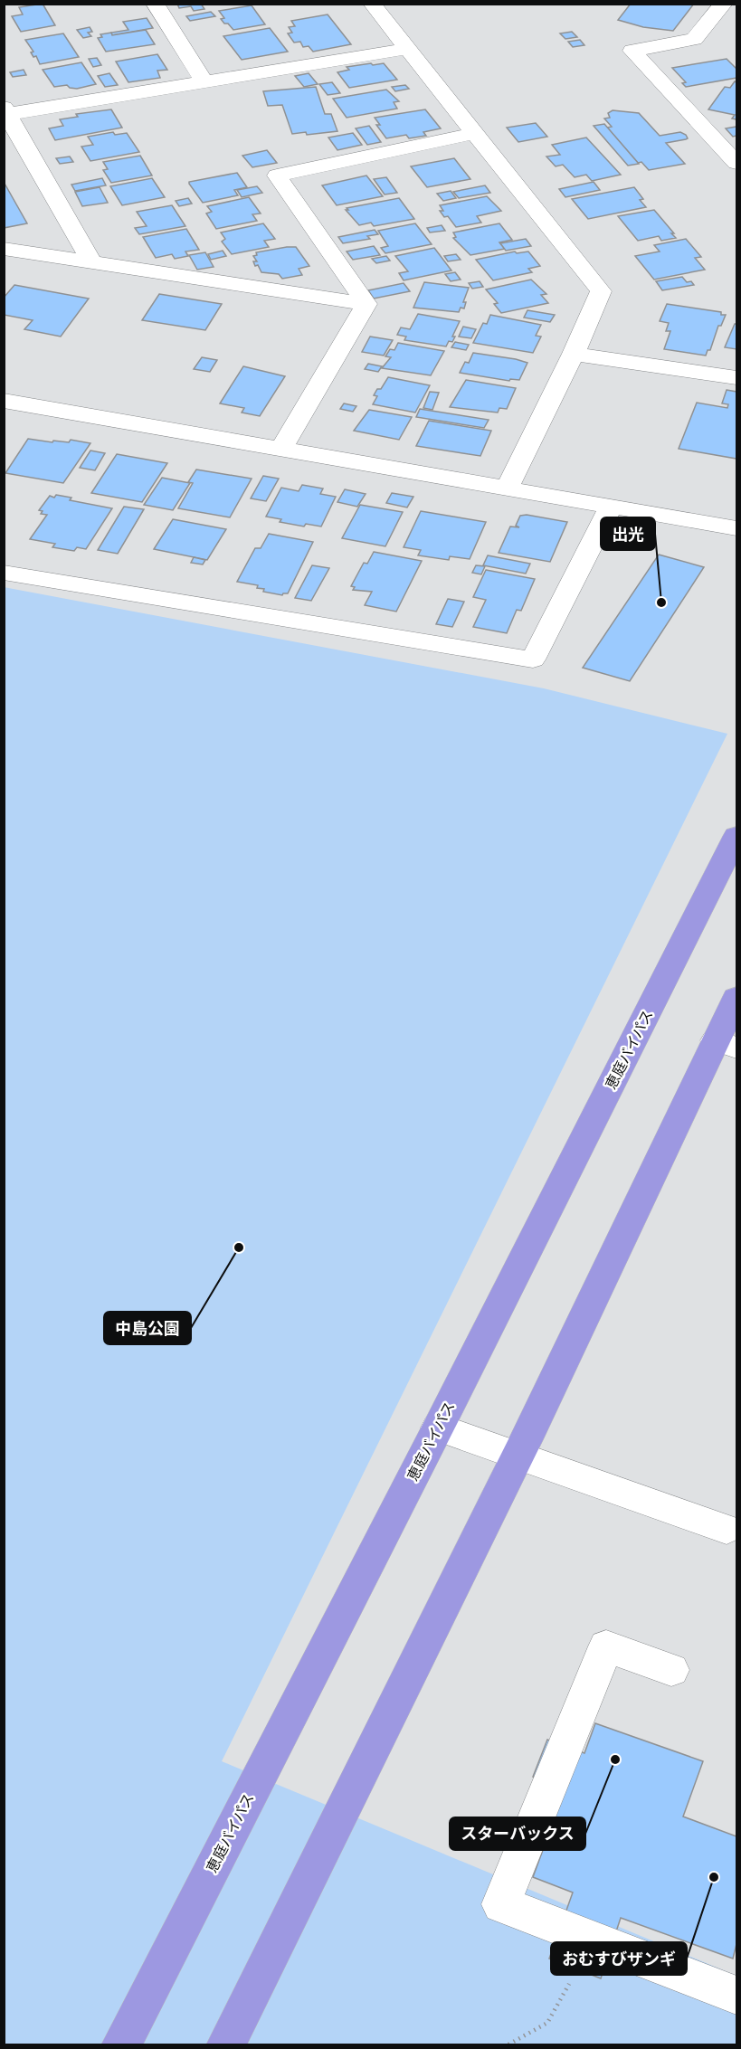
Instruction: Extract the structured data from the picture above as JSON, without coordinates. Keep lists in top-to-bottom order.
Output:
{
  "streets": {
    "highway": ["恵庭バイパス"]
  },
  "places": [
    "出光",
    "中島公園",
    "スターバックス",
    "おむすびザンギ"
  ]
}
